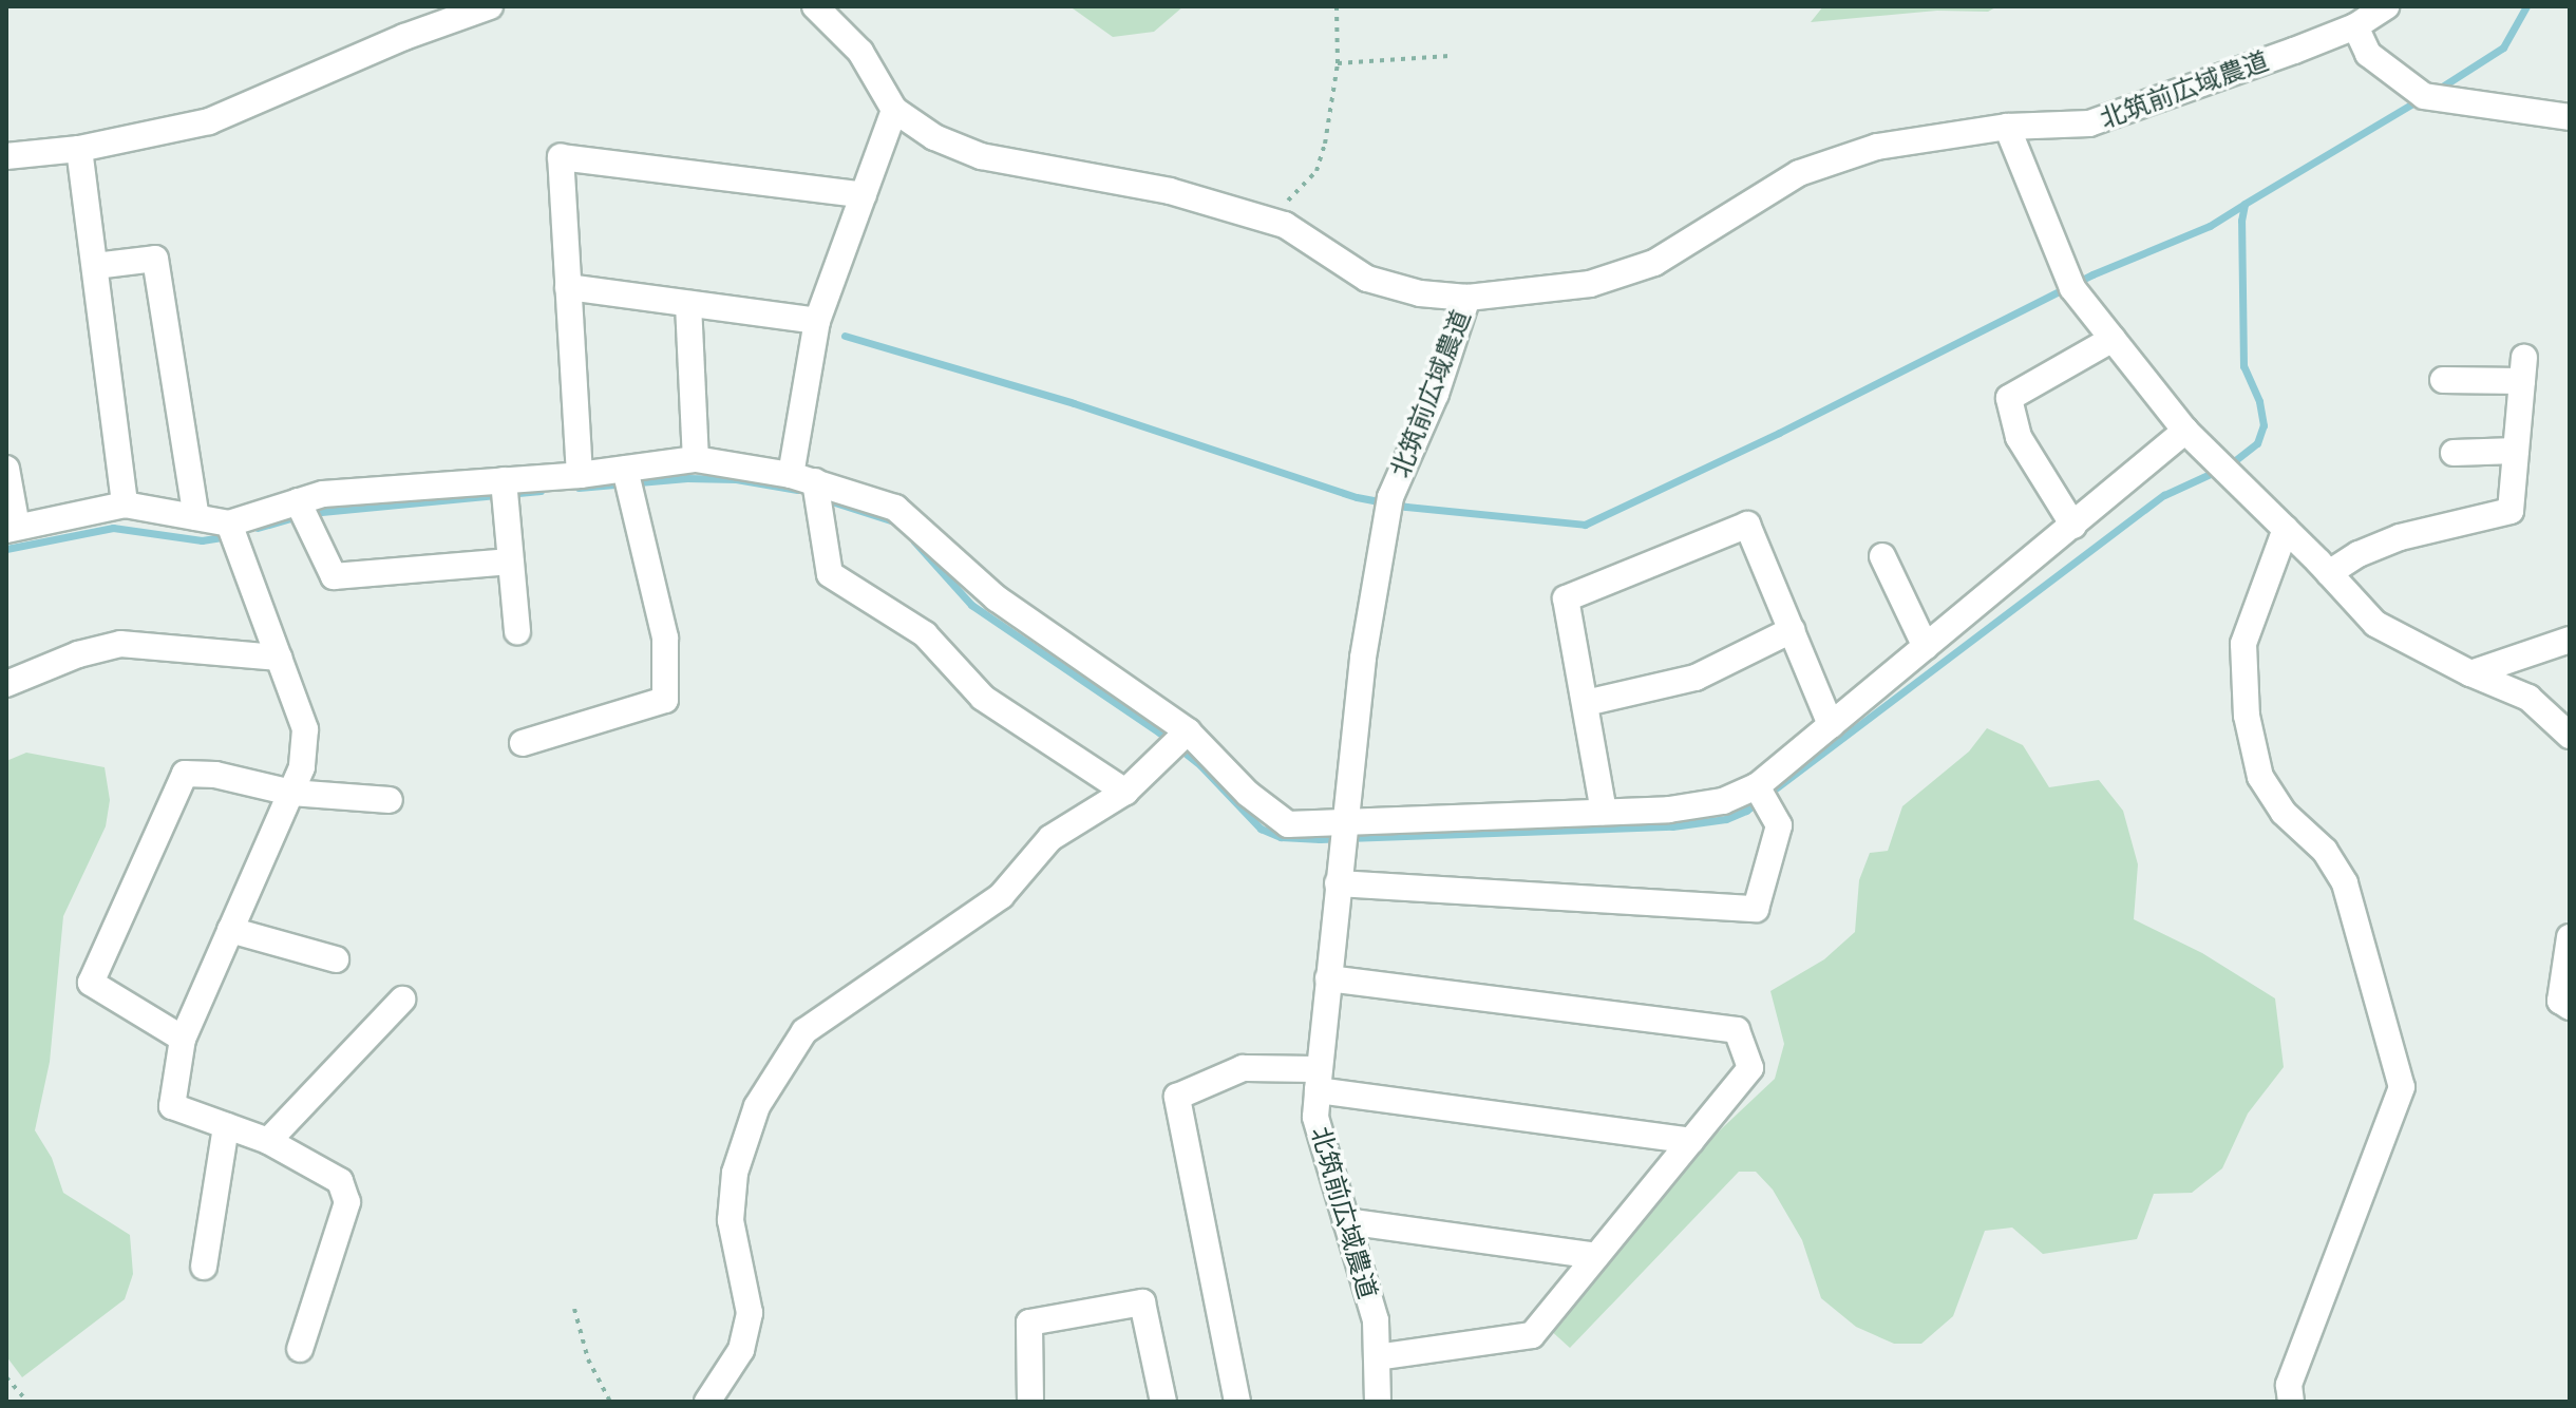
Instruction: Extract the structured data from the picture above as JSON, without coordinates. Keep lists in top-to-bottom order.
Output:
{
  "streets": {
    "street": ["北筑前広域農道"]
  }
}
